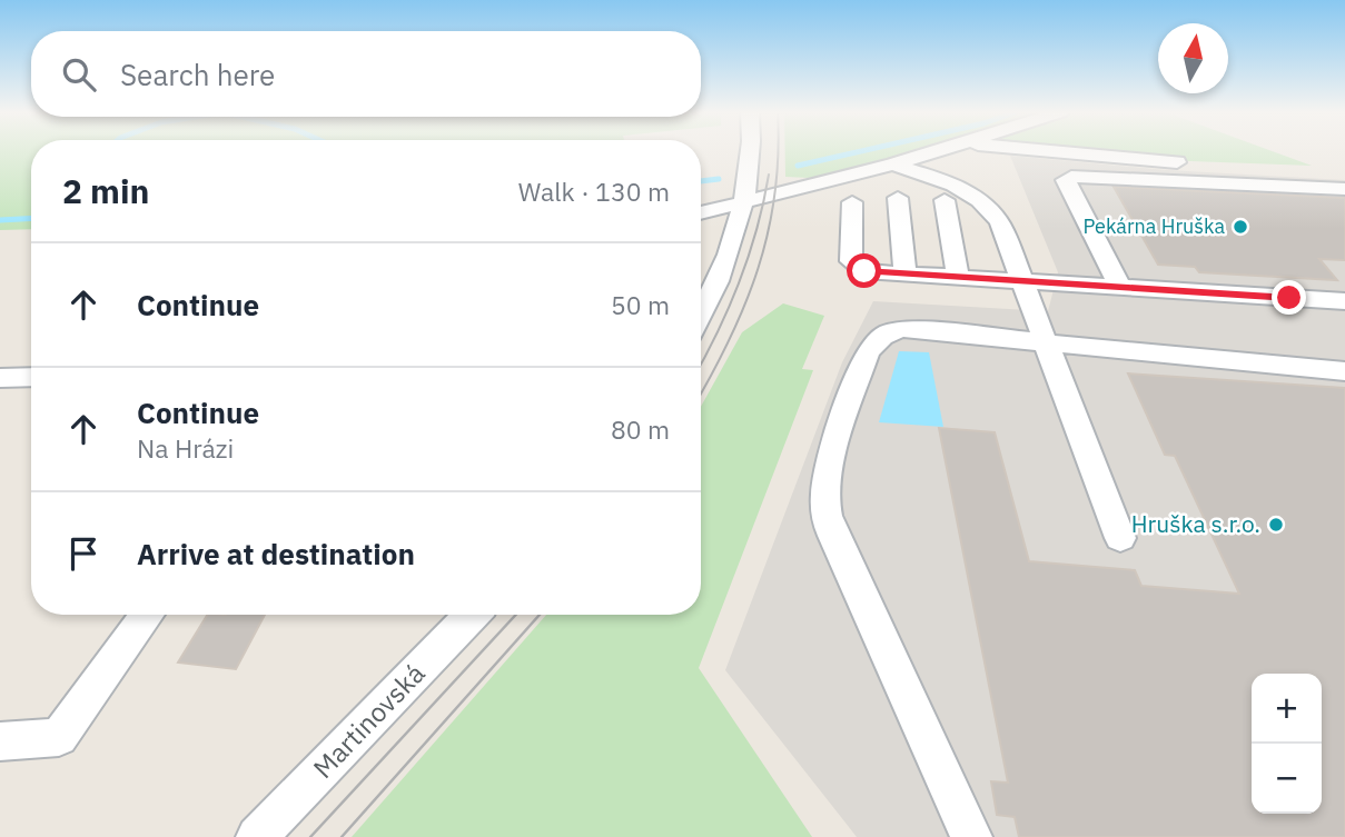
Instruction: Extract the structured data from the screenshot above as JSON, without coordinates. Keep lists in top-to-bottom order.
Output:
{
  "streets": {
    "street": ["Martinovská"]
  },
  "places": ["Pekárna Hruška", "Hruška s.r.o."],
  "north": "top",
  "page": {
    "search": "Search here",
    "heading": ["2 min", "Walk · 130 m"],
    "list": [
      ["Continue", "50 m"],
      ["Continue", "Na Hrázi", "80 m"],
      "Arrive at destination"
    ],
    "map_buttons": ["+", "−"]
  }
}
